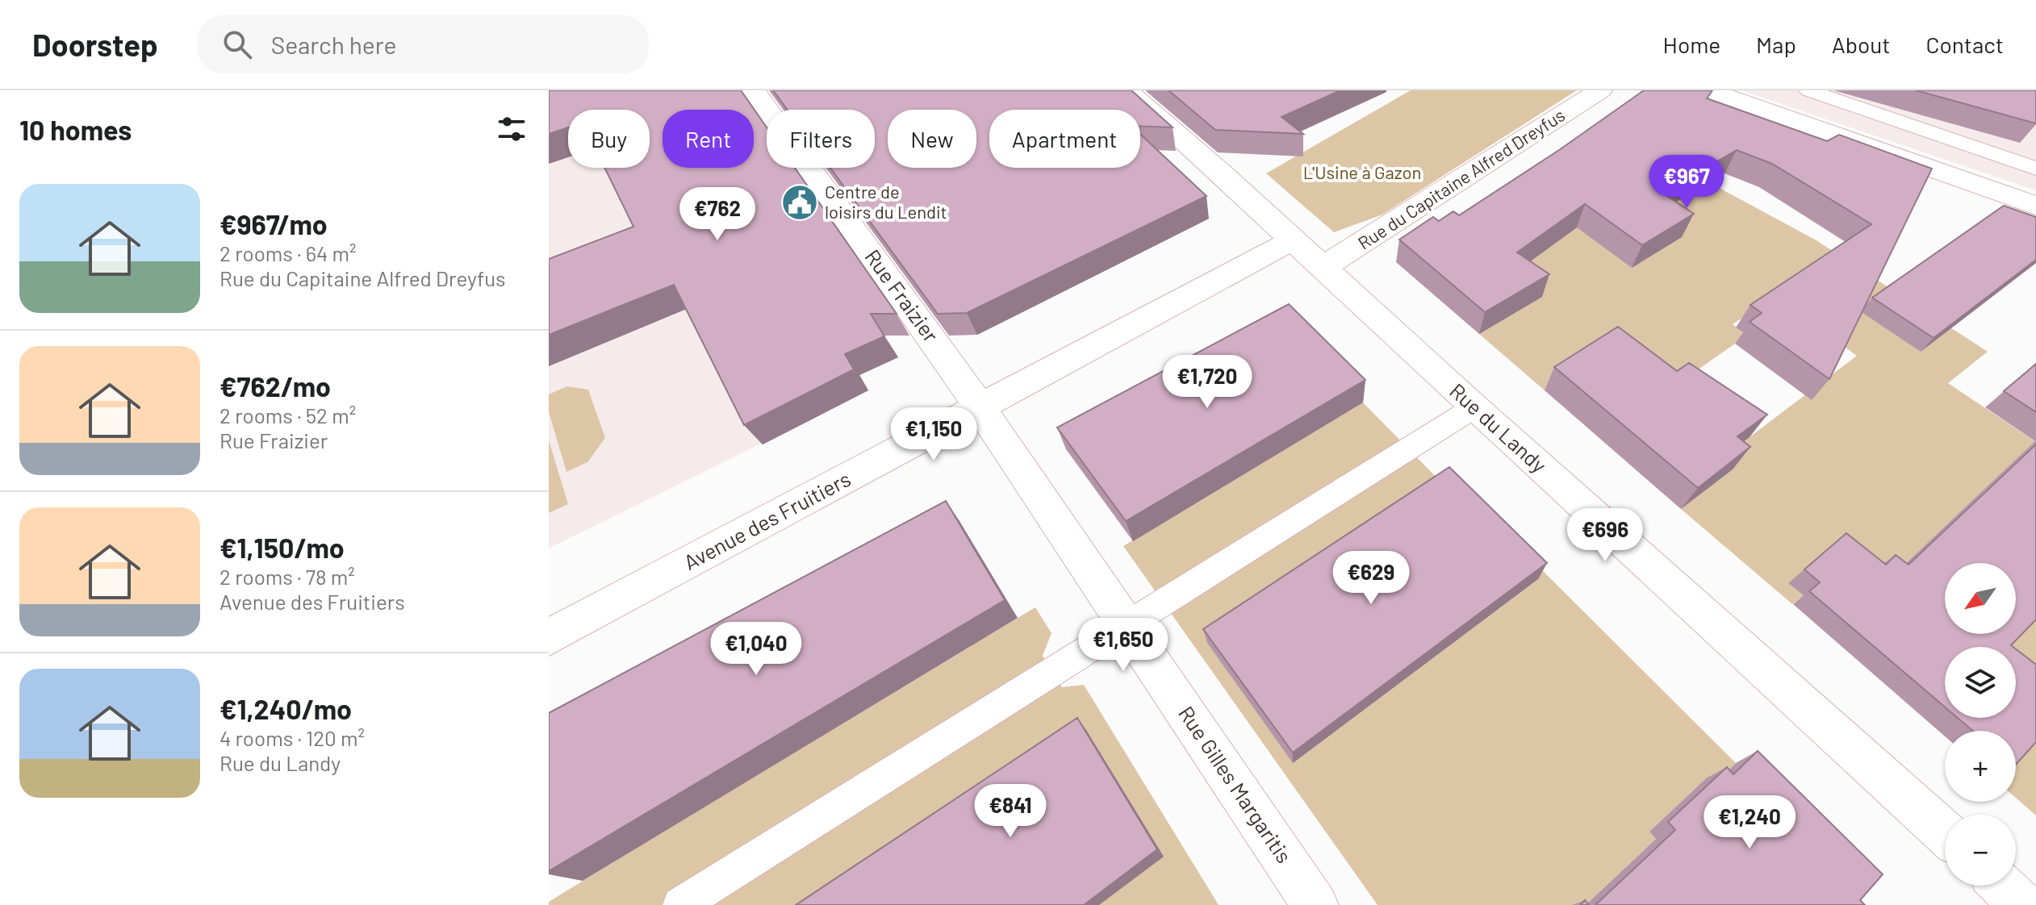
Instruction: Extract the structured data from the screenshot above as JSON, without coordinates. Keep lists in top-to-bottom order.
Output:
{
  "streets": {
    "street": [
      "Rue du Capitaine Alfred Dreyfus",
      "Rue Fraizier",
      "Rue du Landy",
      "Avenue des Fruitiers",
      "Rue Gilles Margaritis"
    ]
  },
  "crossings": [
    ["Rue du Capitaine Alfred Dreyfus", "Rue du Landy"],
    ["Rue Fraizier", "Avenue des Fruitiers"],
    ["Rue Fraizier", "Rue Gilles Margaritis"],
    ["Rue du Landy", "Avenue des Fruitiers"],
    ["Avenue des Fruitiers", "Rue Gilles Margaritis"]
  ],
  "parks": ["L'Usine à Gazon"],
  "places": {
    "public building": ["Centre de loisirs du Lendit"]
  },
  "north": "bottom left",
  "page": {
    "header": "Doorstep",
    "search": "Search here",
    "nav": [
      "Home",
      "Map",
      "About",
      "Contact"
    ],
    "heading": "10 homes",
    "chip": [
      "Buy",
      "Rent",
      "Filters",
      "New",
      "Apartment"
    ],
    "price": [
      "€967",
      "€762",
      "€1,720",
      "€1,150",
      "€696",
      "€629",
      "€1,650",
      "€1,040",
      "€841",
      "€1,240"
    ],
    "list": [
      {
        "name": "€967/mo",
        "note": "2 rooms · 64 m² · Rue du Capitaine Alfred Dreyfus"
      },
      {
        "name": "€762/mo",
        "note": "2 rooms · 52 m² · Rue Fraizier"
      },
      {
        "name": "€1,150/mo",
        "note": "2 rooms · 78 m² · Avenue des Fruitiers"
      },
      {
        "name": "€1,240/mo",
        "note": "4 rooms · 120 m² · Rue du Landy"
      }
    ],
    "map_buttons": ["+", "−"]
  }
}
